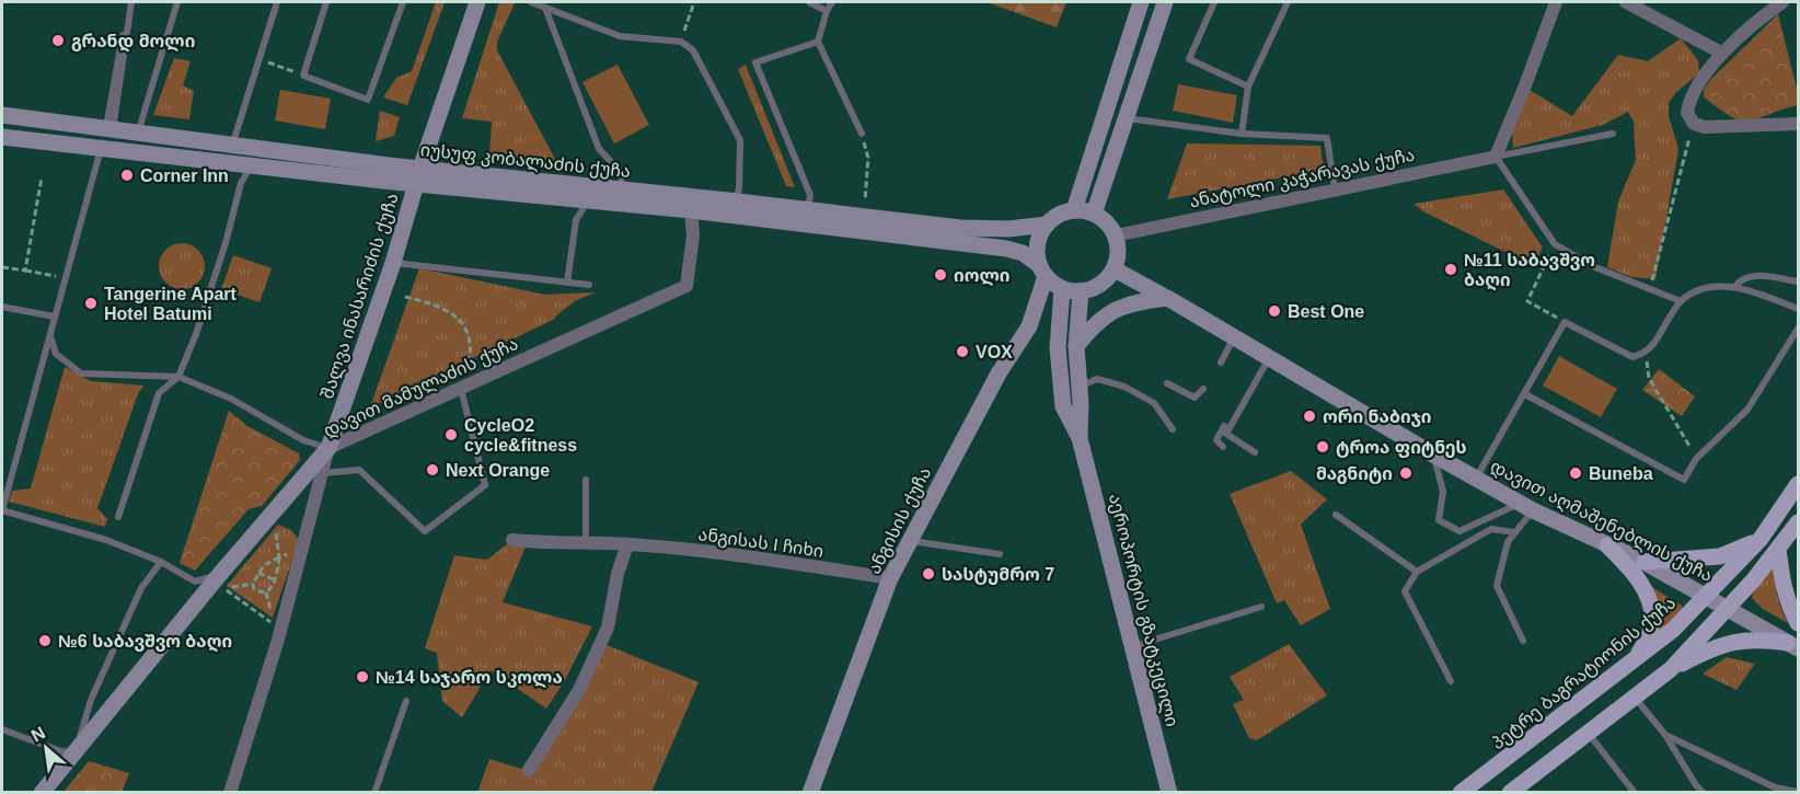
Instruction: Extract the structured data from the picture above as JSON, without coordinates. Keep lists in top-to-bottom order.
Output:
{
  "streets": {
    "main road": ["პეტრე ბაგრატიონის ქუჩა"],
    "street": [
      "იუსუფ კობალაძის ქუჩა",
      "ანატოლი კაჭარავას ქუჩა",
      "შალვა ინასარიძის ქუჩა",
      "დავით მამულაძის ქუჩა",
      "ანგისის ქუჩა",
      "დავით აღმაშენებლის ქუჩა",
      "ანგისას I ჩიხი",
      "აეროპორტის გზატკეცილი"
    ]
  },
  "crossings": [
    ["იუსუფ კობალაძის ქუჩა", "ანატოლი კაჭარავას ქუჩა"],
    ["იუსუფ კობალაძის ქუჩა", "შალვა ინასარიძის ქუჩა"],
    ["იუსუფ კობალაძის ქუჩა", "დავით მამულაძის ქუჩა"],
    ["იუსუფ კობალაძის ქუჩა", "ანგისის ქუჩა"],
    ["იუსუფ კობალაძის ქუჩა", "დავით აღმაშენებლის ქუჩა"],
    ["იუსუფ კობალაძის ქუჩა", "აეროპორტის გზატკეცილი"],
    ["ანატოლი კაჭარავას ქუჩა", "ანგისის ქუჩა"],
    ["ანატოლი კაჭარავას ქუჩა", "დავით აღმაშენებლის ქუჩა"],
    ["ანატოლი კაჭარავას ქუჩა", "აეროპორტის გზატკეცილი"],
    ["შალვა ინასარიძის ქუჩა", "დავით მამულაძის ქუჩა"],
    ["ანგისის ქუჩა", "დავით აღმაშენებლის ქუჩა"],
    ["ანგისის ქუჩა", "ანგისას I ჩიხი"],
    ["ანგისის ქუჩა", "აეროპორტის გზატკეცილი"],
    ["დავით აღმაშენებლის ქუჩა", "აეროპორტის გზატკეცილი"],
    ["დავით აღმაშენებლის ქუჩა", "პეტრე ბაგრატიონის ქუჩა"]
  ],
  "places": [
    "გრანდ მოლი",
    "Corner Inn",
    "№11 საბავშვო ბაღი",
    "იოლი",
    "Tangerine Apart Hotel Batumi",
    "Best One",
    "VOX",
    "ორი ნაბიჯი",
    "CycleO2 cycle&fitness",
    "ტროა ფიტნეს",
    "Next Orange",
    "მაგნიტი",
    "Buneba",
    "სასტუმრო 7",
    "№6 საბავშვო ბაღი",
    "№14 საჯარო სკოლა"
  ],
  "north": "top left"
}
